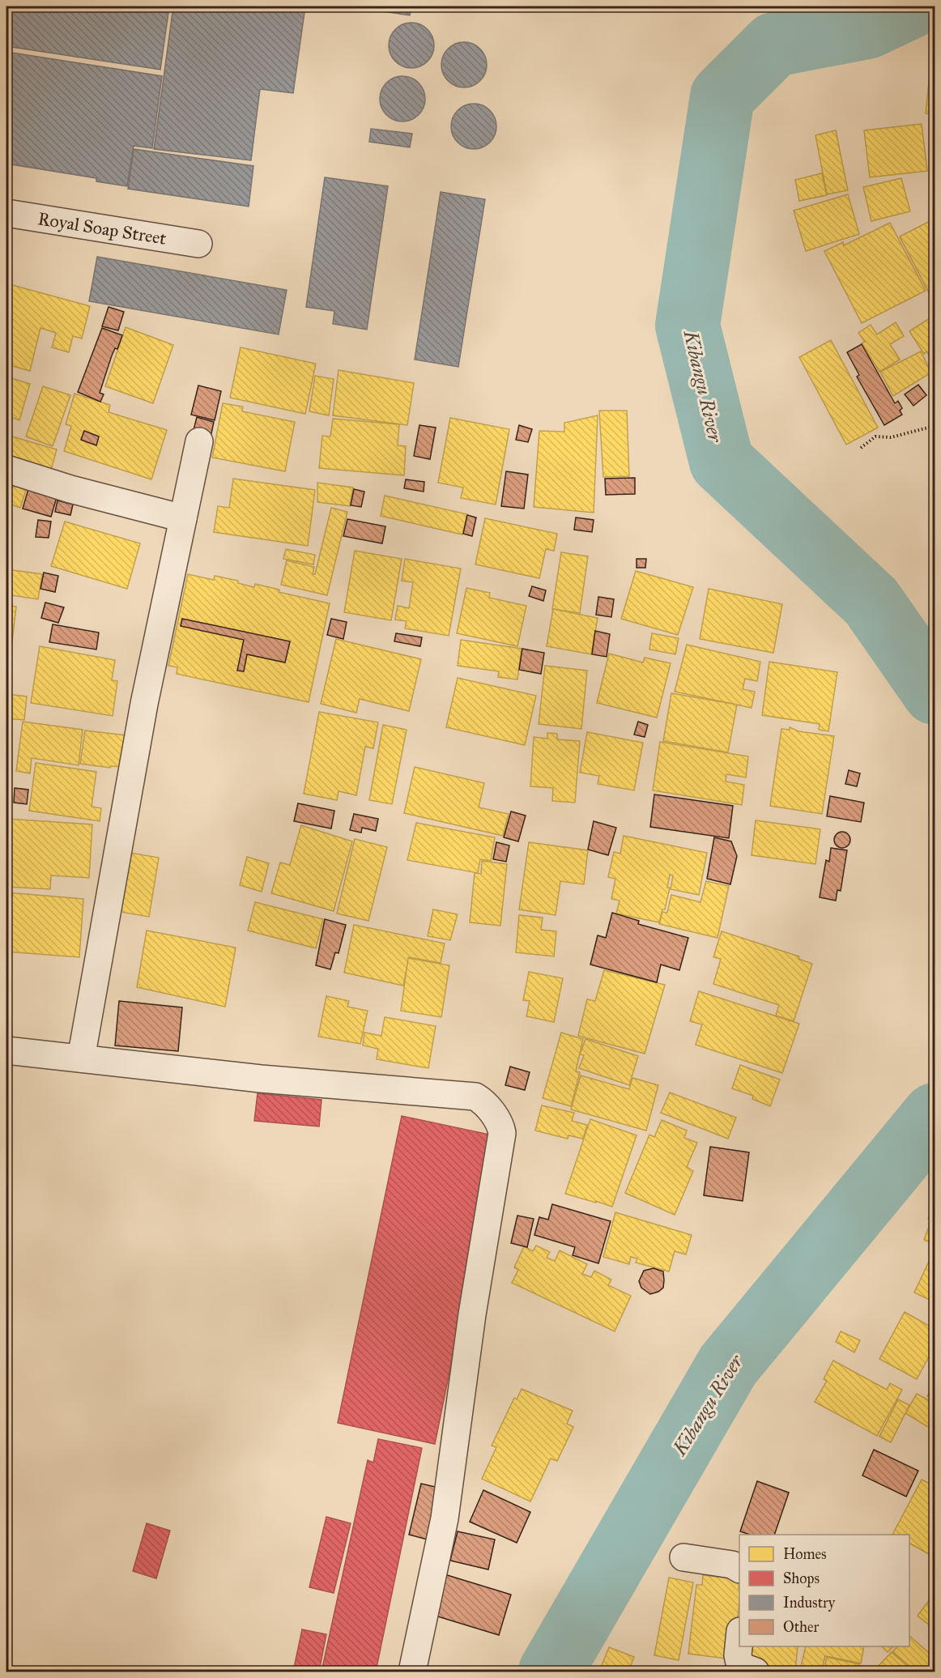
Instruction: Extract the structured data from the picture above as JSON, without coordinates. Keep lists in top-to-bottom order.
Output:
{
  "streets": {
    "street": ["Royal Soap Street"]
  },
  "water": ["Kibangu River"],
  "legend": [
    "Homes",
    "Shops",
    "Industry",
    "Other"
  ]
}
